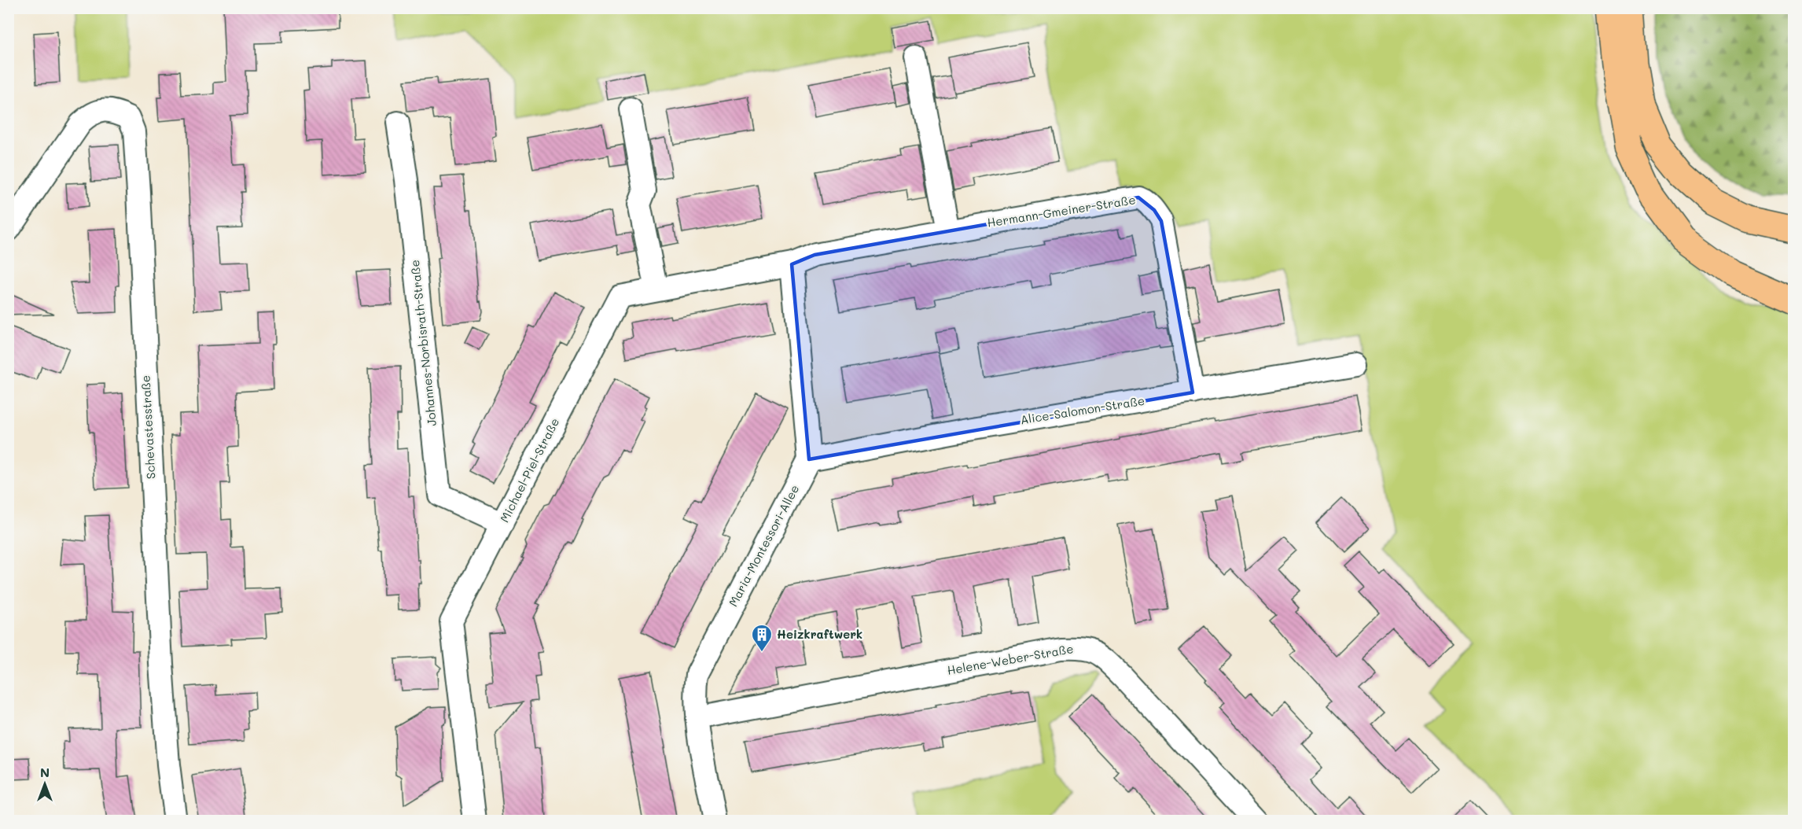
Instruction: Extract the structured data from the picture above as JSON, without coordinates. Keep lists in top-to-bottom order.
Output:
{
  "streets": {
    "street": [
      "Hermann-Gmeiner-Straße",
      "Johannes-Norbisrath-Straße",
      "Alice-Salomon-Straße",
      "Schevastesstraße",
      "Michael-Piel-Straße",
      "Maria-Montessori-Allee",
      "Helene-Weber-Straße"
    ]
  },
  "crossings": [
    ["Hermann-Gmeiner-Straße", "Alice-Salomon-Straße"],
    ["Hermann-Gmeiner-Straße", "Michael-Piel-Straße"],
    ["Johannes-Norbisrath-Straße", "Michael-Piel-Straße"],
    ["Alice-Salomon-Straße", "Maria-Montessori-Allee"],
    ["Maria-Montessori-Allee", "Helene-Weber-Straße"]
  ],
  "places": {
    "building": ["Heizkraftwerk"]
  },
  "north": "top"
}
